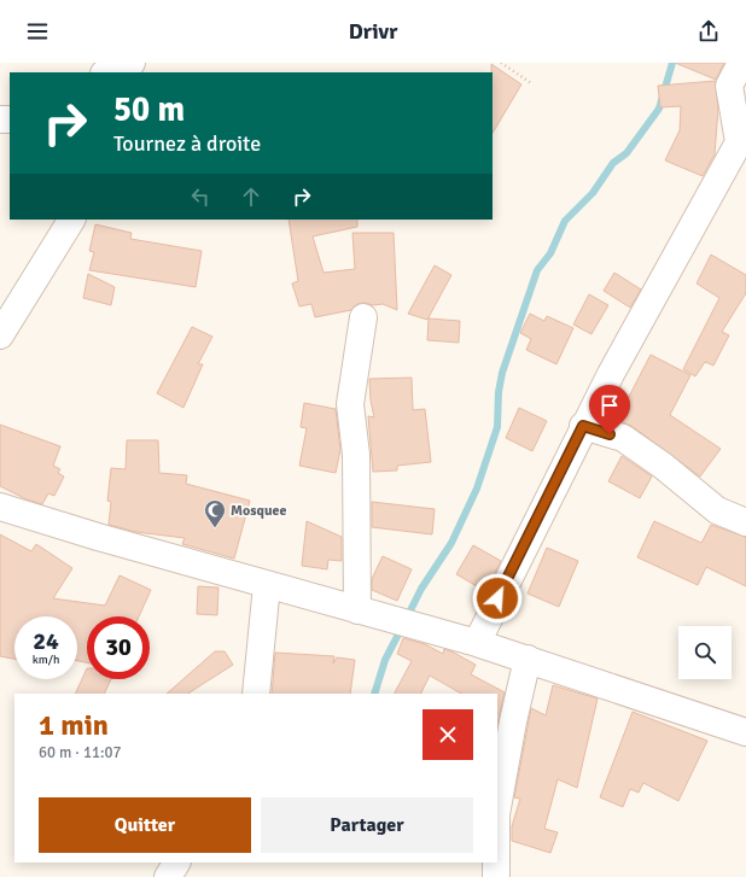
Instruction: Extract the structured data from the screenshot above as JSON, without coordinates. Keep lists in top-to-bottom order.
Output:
{
  "places": {
    "mosque": ["Mosquee"]
  },
  "page": {
    "header": "Drivr",
    "turn": ["50 m", "Tournez à droite"],
    "speed": "24 km/h",
    "limit": "30",
    "heading": ["1 min", "60 m · 11:07"],
    "buttons": ["Quitter", "Partager"]
  }
}
